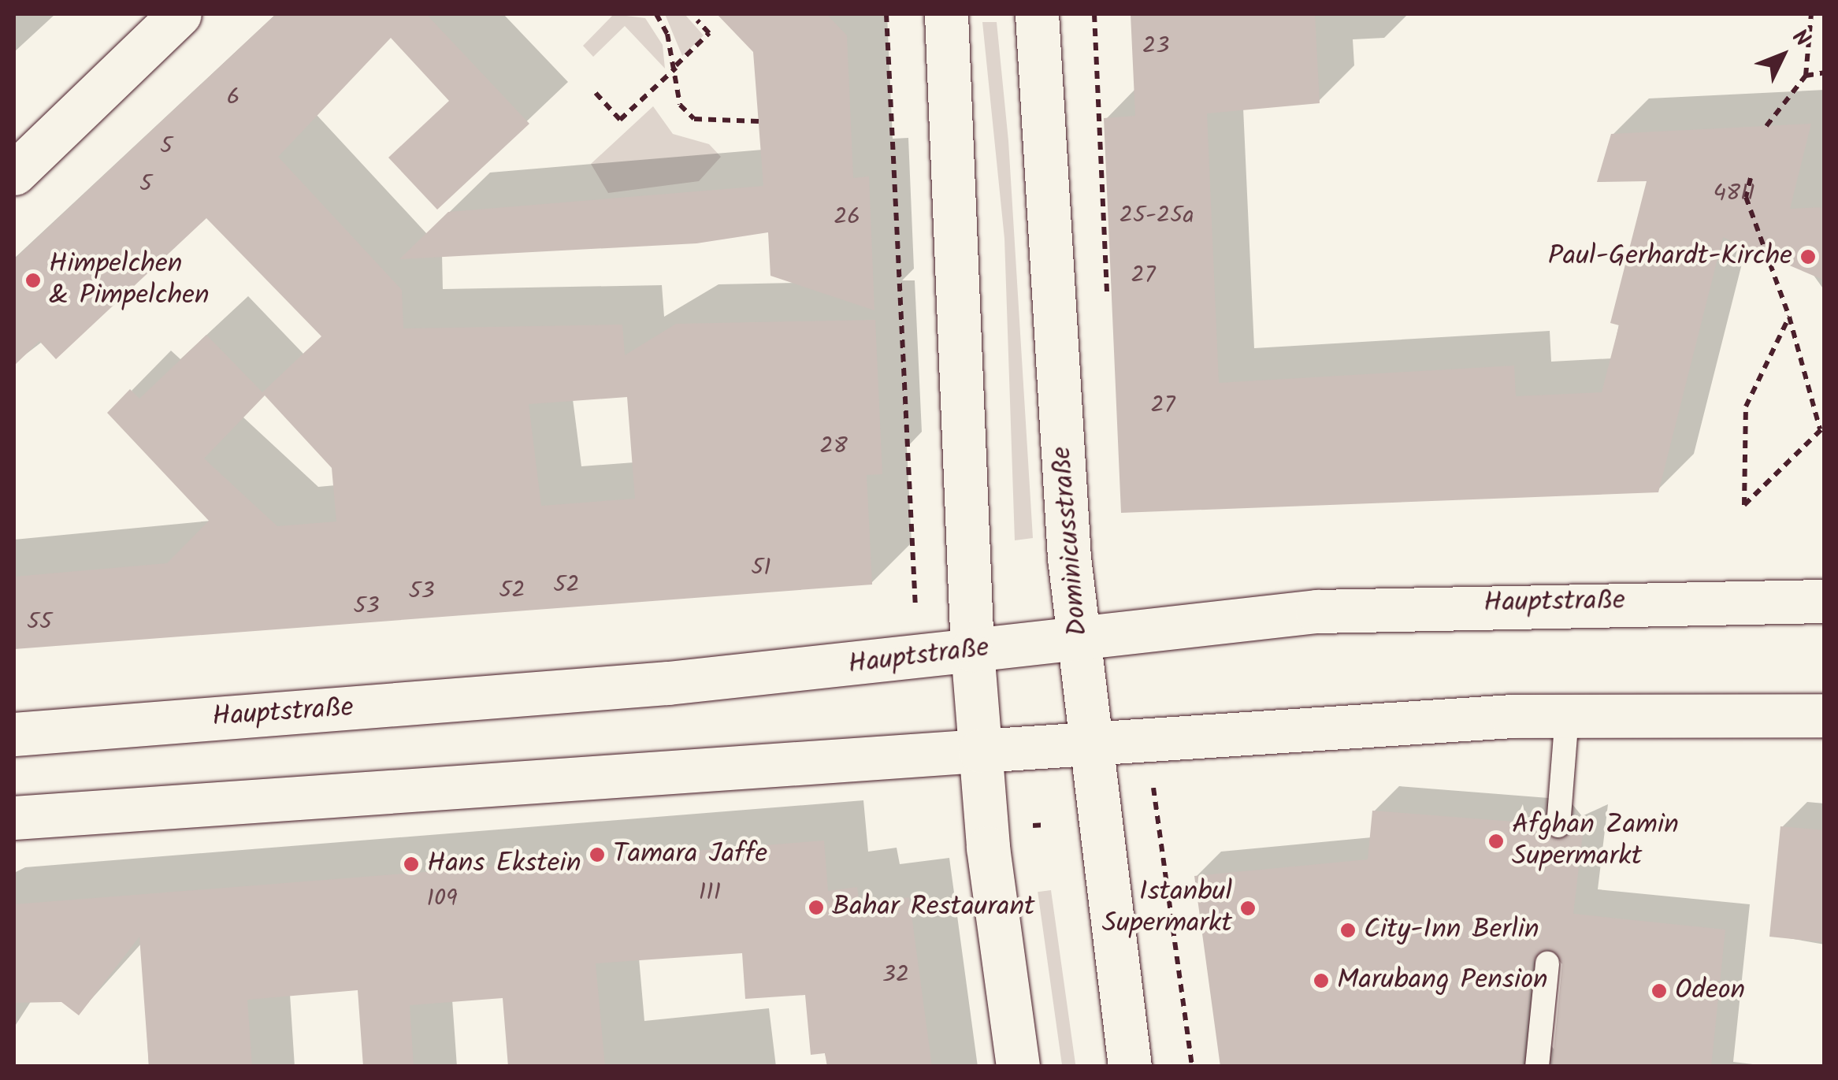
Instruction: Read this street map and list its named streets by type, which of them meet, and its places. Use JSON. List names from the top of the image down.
{
  "streets": {
    "main road": ["Dominicusstraße", "Hauptstraße"]
  },
  "crossings": [
    ["Dominicusstraße", "Hauptstraße"]
  ],
  "places": [
    "Paul-Gerhardt-Kirche",
    "Himpelchen & Pimpelchen",
    "Afghan Zamin Supermarkt",
    "Tamara Jaffe",
    "Hans Ekstein",
    "Bahar Restaurant",
    "Istanbul Supermarkt",
    "City-Inn Berlin",
    "Marubang Pension",
    "Odeon"
  ],
  "house_numbers": [
    "23",
    "6",
    "5",
    "5",
    "48II",
    "25-25a",
    "26",
    "27",
    "27",
    "28",
    "51",
    "52",
    "52",
    "53",
    "53",
    "55",
    "111",
    "109",
    "32"
  ],
  "north": "top right"
}
